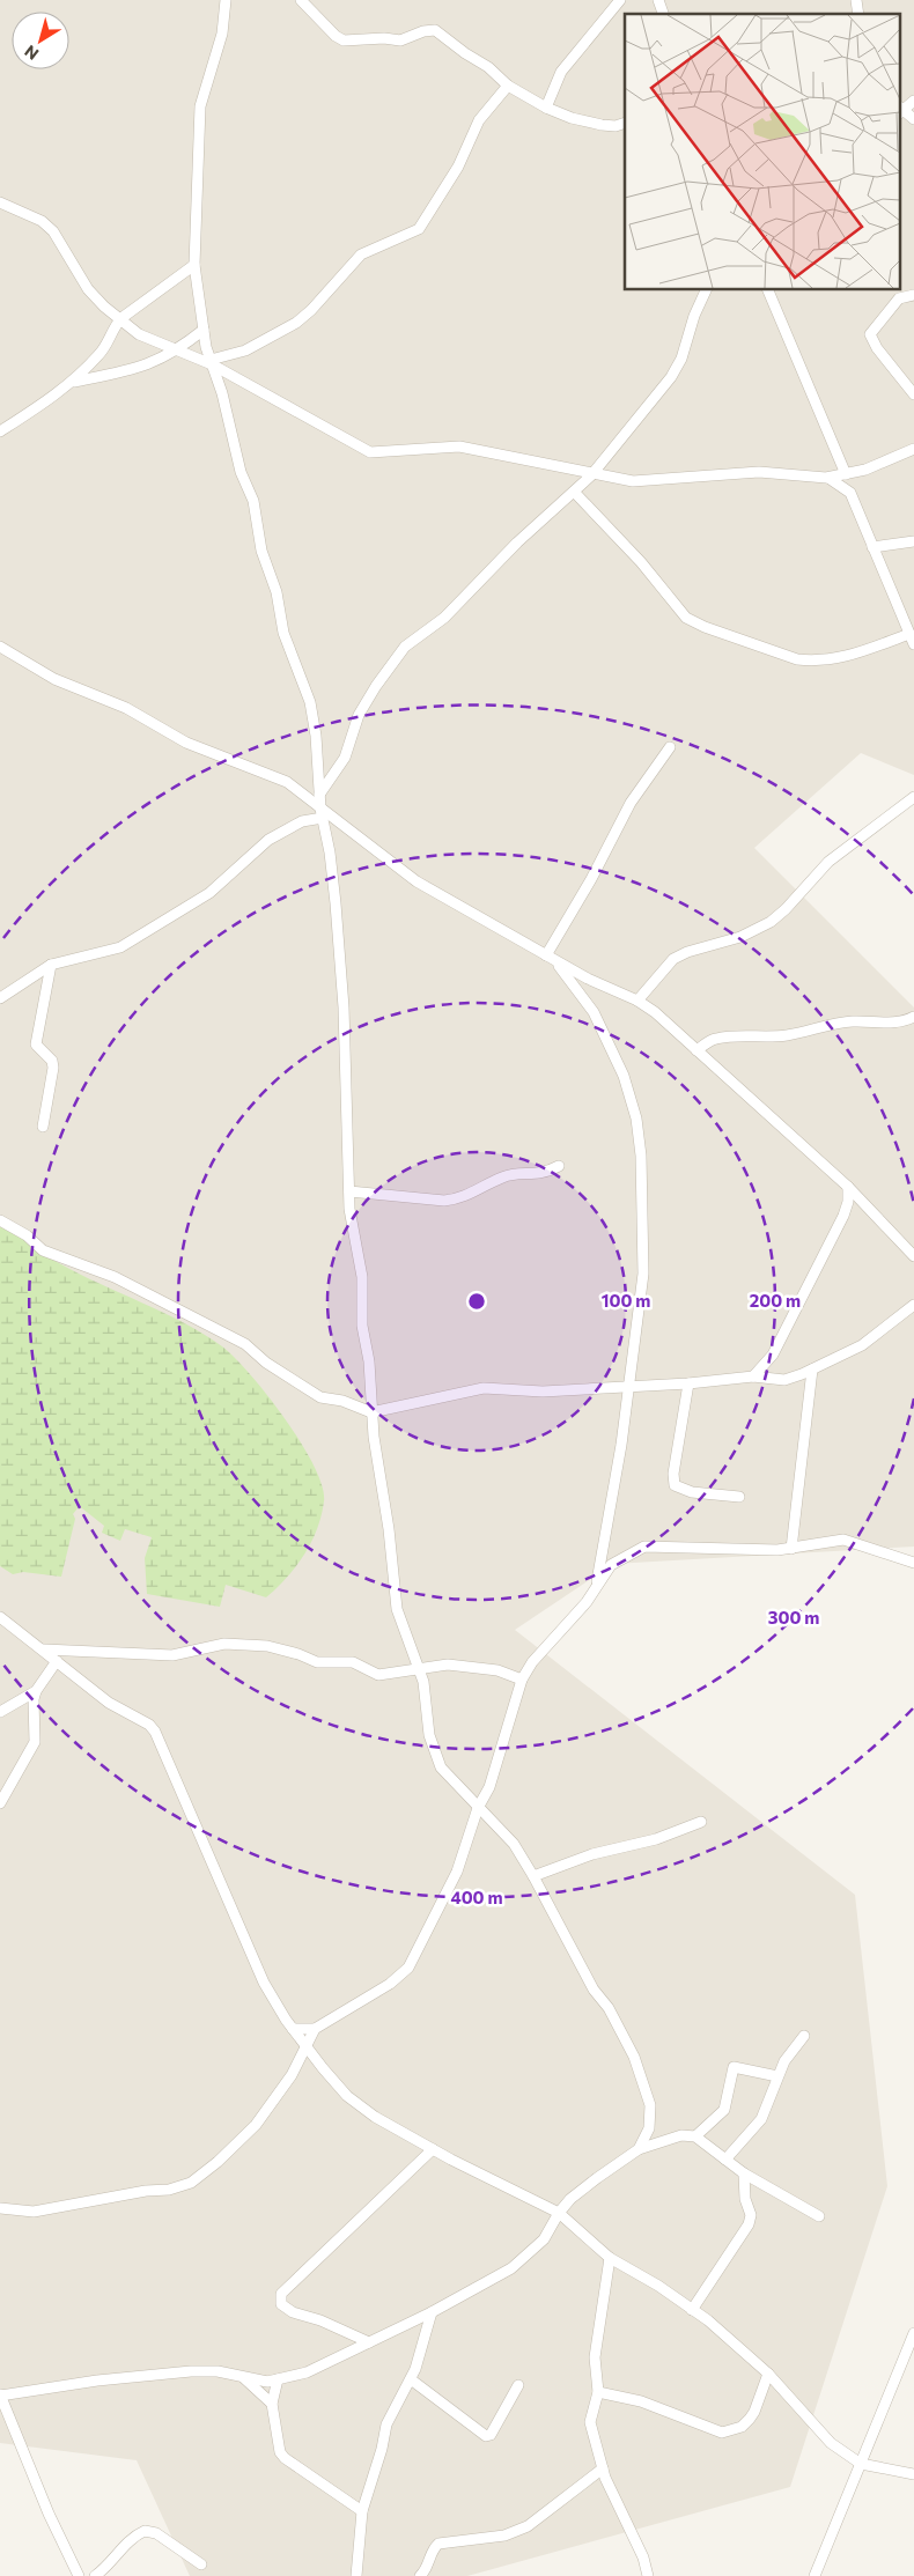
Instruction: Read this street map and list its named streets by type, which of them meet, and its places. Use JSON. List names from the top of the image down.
{
  "north": "bottom left",
  "rings": [
    "100 m",
    "200 m",
    "300 m",
    "400 m"
  ]
}
